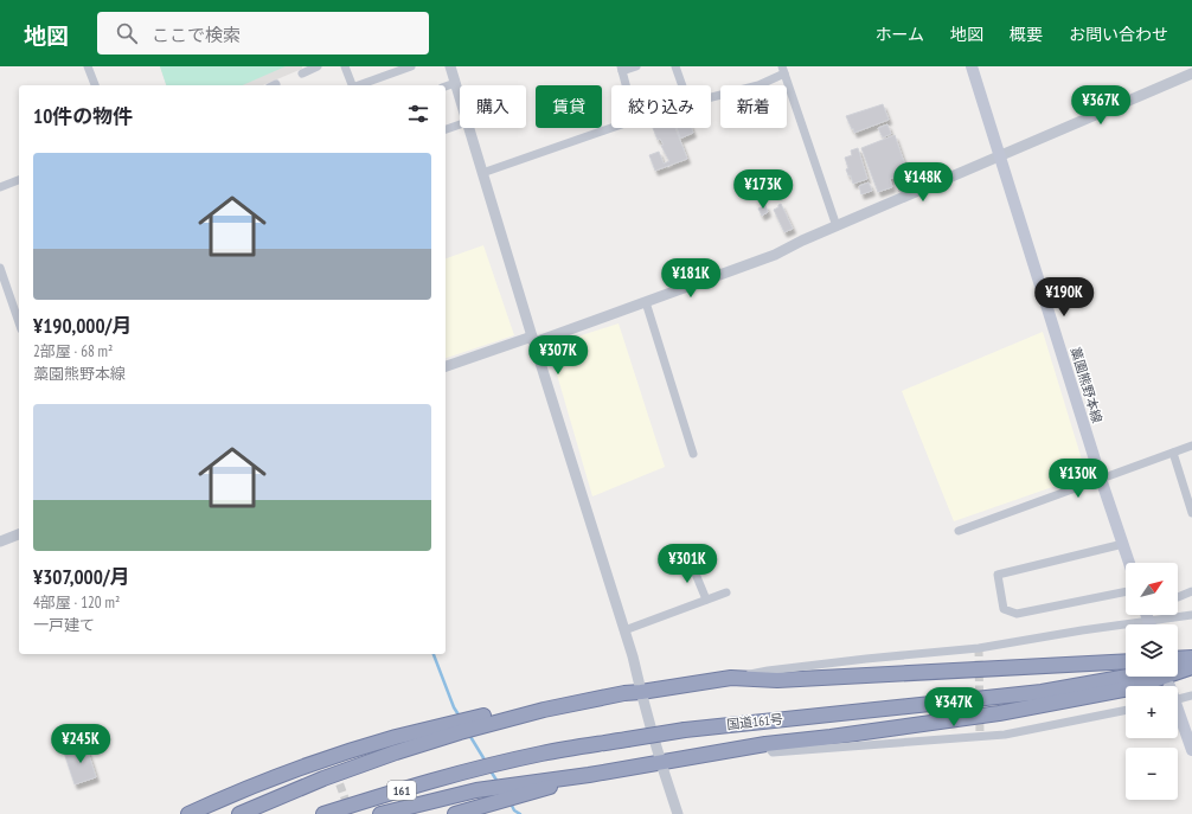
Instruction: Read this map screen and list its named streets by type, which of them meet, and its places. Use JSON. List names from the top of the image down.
{
  "streets": {
    "highway": ["国道161号", "161"],
    "main road": ["藁園熊野本線"]
  },
  "north": "top right",
  "page": {
    "header": "地図",
    "search": "ここで検索",
    "nav": [
      "ホーム",
      "地図",
      "概要",
      "お問い合わせ"
    ],
    "price": [
      "¥367K",
      "¥148K",
      "¥173K",
      "¥181K",
      "¥190K",
      "¥307K",
      "¥130K",
      "¥301K",
      "¥347K",
      "¥245K"
    ],
    "chip": [
      "購入",
      "賃貸",
      "絞り込み",
      "新着"
    ],
    "heading": "10件の物件",
    "list": [
      {
        "name": "¥190,000/月",
        "note": "2部屋 · 68 m² · 藁園熊野本線"
      },
      {
        "name": "¥307,000/月",
        "note": "4部屋 · 120 m² · 一戸建て"
      }
    ],
    "map_buttons": ["+", "−"]
  }
}
